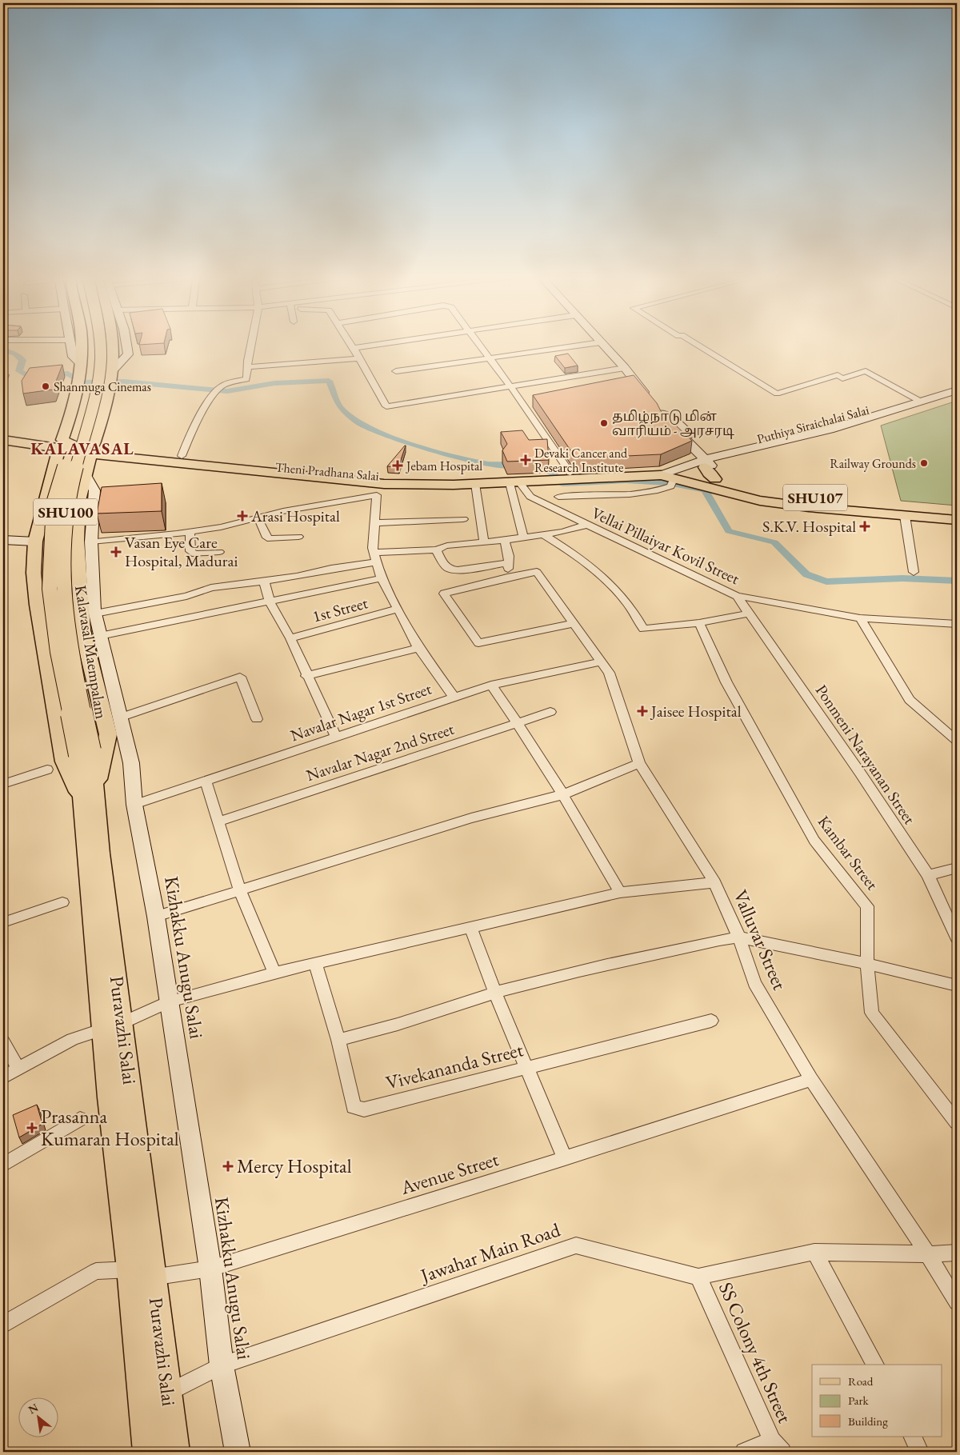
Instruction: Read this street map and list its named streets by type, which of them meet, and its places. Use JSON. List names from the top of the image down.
{
  "streets": {
    "main road": [
      "Theni Pradhana Salai",
      "SHU107",
      "SHU100",
      "Kalavasal Maempalam",
      "Puravazhi Salai"
    ],
    "street": [
      "Puthiya Siraichalai Salai",
      "Vellai Pillaiyar Kovil Street",
      "1st Street",
      "Navalar Nagar 1st Street",
      "Navalar Nagar 2nd Street",
      "Ponmeni Narayanan Street",
      "Kambar Street",
      "Valluvar Street",
      "Kizhakku Anugu Salai",
      "Vivekananda Street",
      "Avenue Street",
      "Jawahar Main Road",
      "SS Colony 4th Street"
    ]
  },
  "crossings": [
    ["Puthiya Siraichalai Salai", "Theni Pradhana Salai"],
    ["Puthiya Siraichalai Salai", "SHU107"],
    ["Theni Pradhana Salai", "SHU107"],
    ["Theni Pradhana Salai", "Vellai Pillaiyar Kovil Street"],
    ["Theni Pradhana Salai", "Kizhakku Anugu Salai"],
    ["Vellai Pillaiyar Kovil Street", "Ponmeni Narayanan Street"],
    ["Kalavasal Maempalam", "Puravazhi Salai"],
    ["Navalar Nagar 1st Street", "Valluvar Street"],
    ["Navalar Nagar 1st Street", "Kizhakku Anugu Salai"],
    ["Valluvar Street", "Avenue Street"],
    ["Valluvar Street", "Jawahar Main Road"],
    ["Kizhakku Anugu Salai", "Avenue Street"],
    ["Kizhakku Anugu Salai", "Jawahar Main Road"],
    ["Puravazhi Salai", "Avenue Street"],
    ["Puravazhi Salai", "Jawahar Main Road"],
    ["Jawahar Main Road", "SS Colony 4th Street"]
  ],
  "districts": ["KALAVASAL"],
  "places": {
    "other": ["Shanmuga Cinemas", "தமிழ்நாடு மின் வாரியம் - அரசரடி", "Railway Grounds"],
    "health": [
      "Devaki Cancer and Research Institute",
      "Jebam Hospital",
      "Arasi Hospital",
      "S.K.V. Hospital",
      "Vasan Eye Care Hospital, Madurai",
      "Jaisee Hospital",
      "Prasanna Kumaran Hospital",
      "Mercy Hospital"
    ]
  },
  "legend": ["Road", "Park", "Building"],
  "north": "top left"
}
